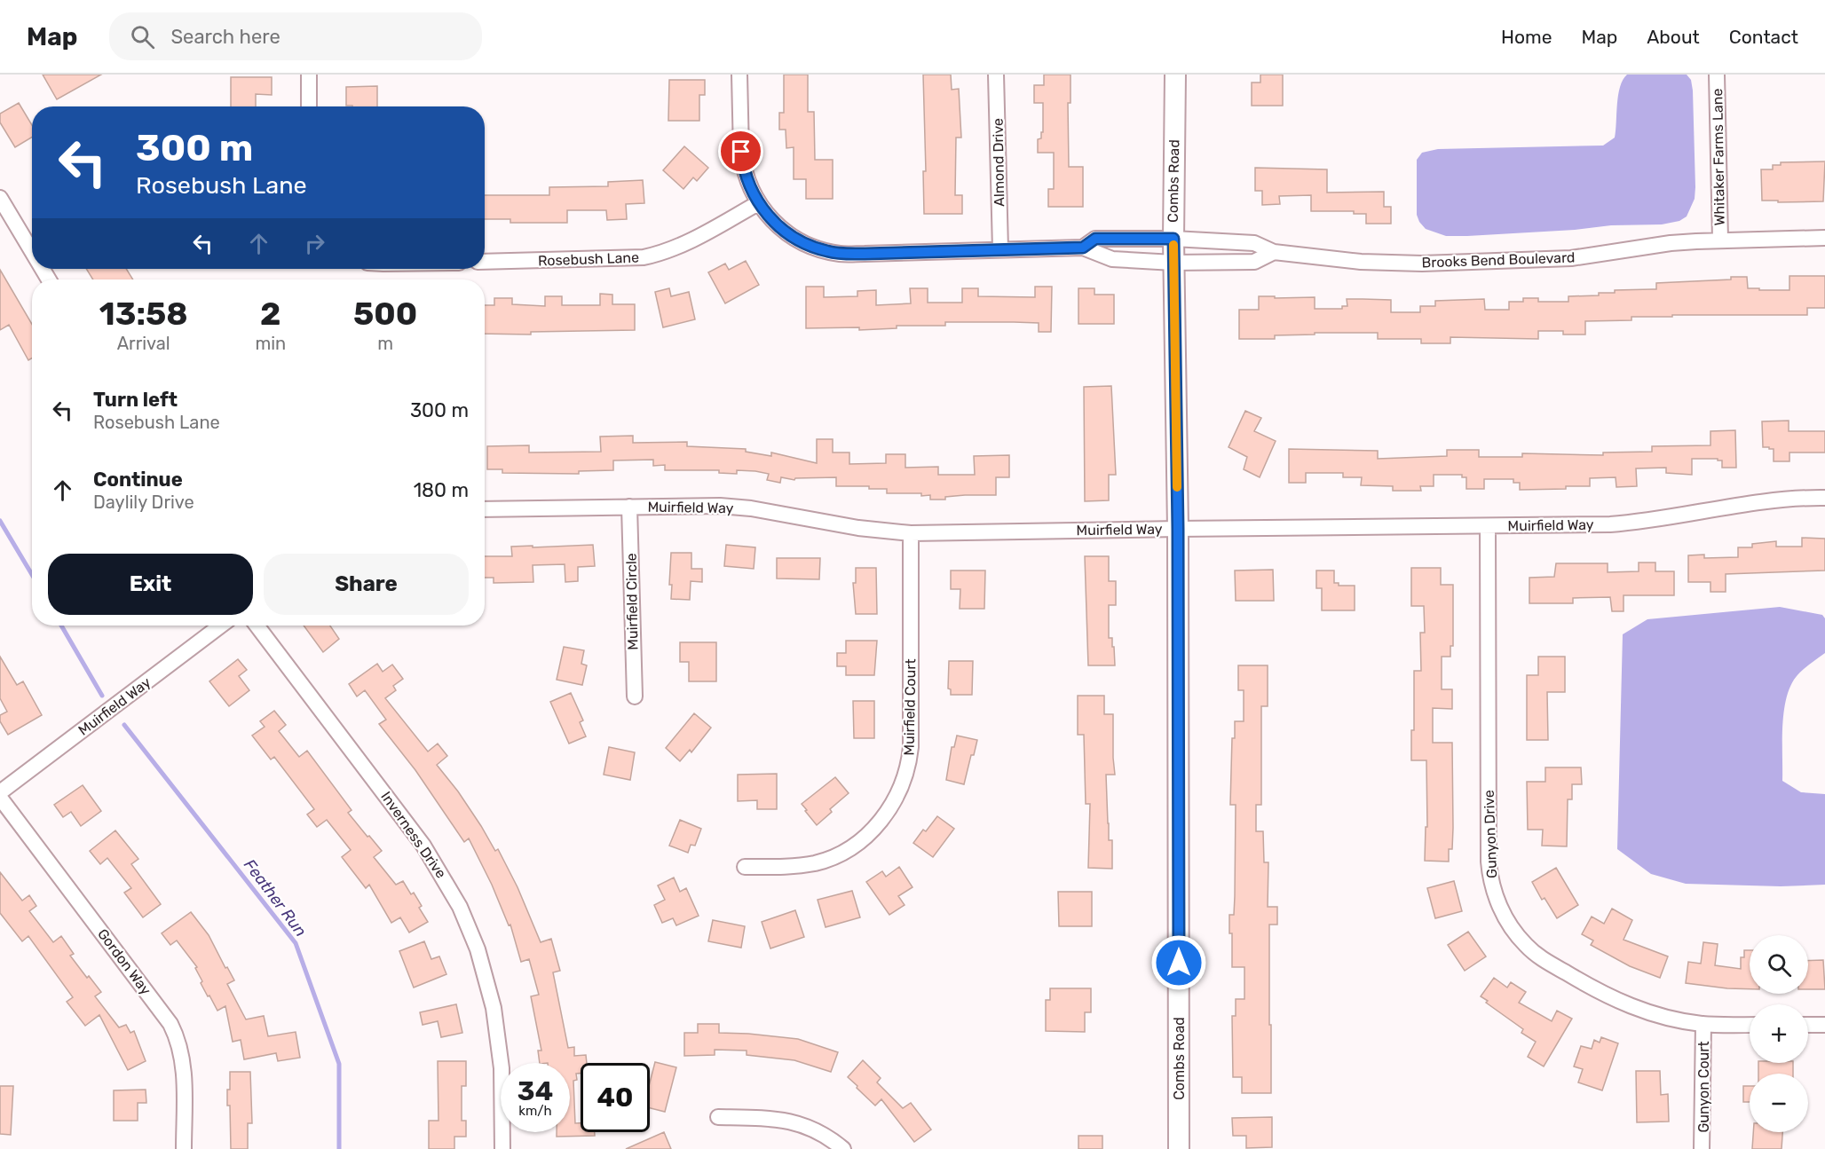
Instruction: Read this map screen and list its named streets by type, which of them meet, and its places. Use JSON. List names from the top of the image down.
{
  "streets": {
    "street": [
      "Whitaker Farms Lane",
      "Almond Drive",
      "Combs Road",
      "Rosebush Lane",
      "Brooks Bend Boulevard",
      "Muirfield Way",
      "Muirfield Circle",
      "Muirfield Court",
      "Gunyon Drive",
      "Inverness Drive",
      "Gordon Way",
      "Gunyon Court"
    ]
  },
  "crossings": [
    ["Whitaker Farms Lane", "Brooks Bend Boulevard"],
    ["Combs Road", "Brooks Bend Boulevard"],
    ["Combs Road", "Muirfield Way"],
    ["Muirfield Way", "Muirfield Circle"],
    ["Muirfield Way", "Muirfield Court"],
    ["Muirfield Way", "Gunyon Drive"],
    ["Gunyon Drive", "Gunyon Court"]
  ],
  "water": ["Feather Run"],
  "page": {
    "header": "Map",
    "search": "Search here",
    "nav": [
      "Home",
      "Map",
      "About",
      "Contact"
    ],
    "turn": ["300 m", "Rosebush Lane"],
    "eta": [
      "13:58",
      "Arrival",
      "2",
      "min",
      "500",
      "m"
    ],
    "list": [
      {
        "name": "Turn left",
        "note": "Rosebush Lane",
        "value": "300 m"
      },
      {
        "name": "Continue",
        "note": "Daylily Drive",
        "value": "180 m"
      }
    ],
    "buttons": ["Exit", "Share"],
    "map_buttons": ["+", "−"],
    "speed": "34 km/h",
    "limit": "40"
  }
}
